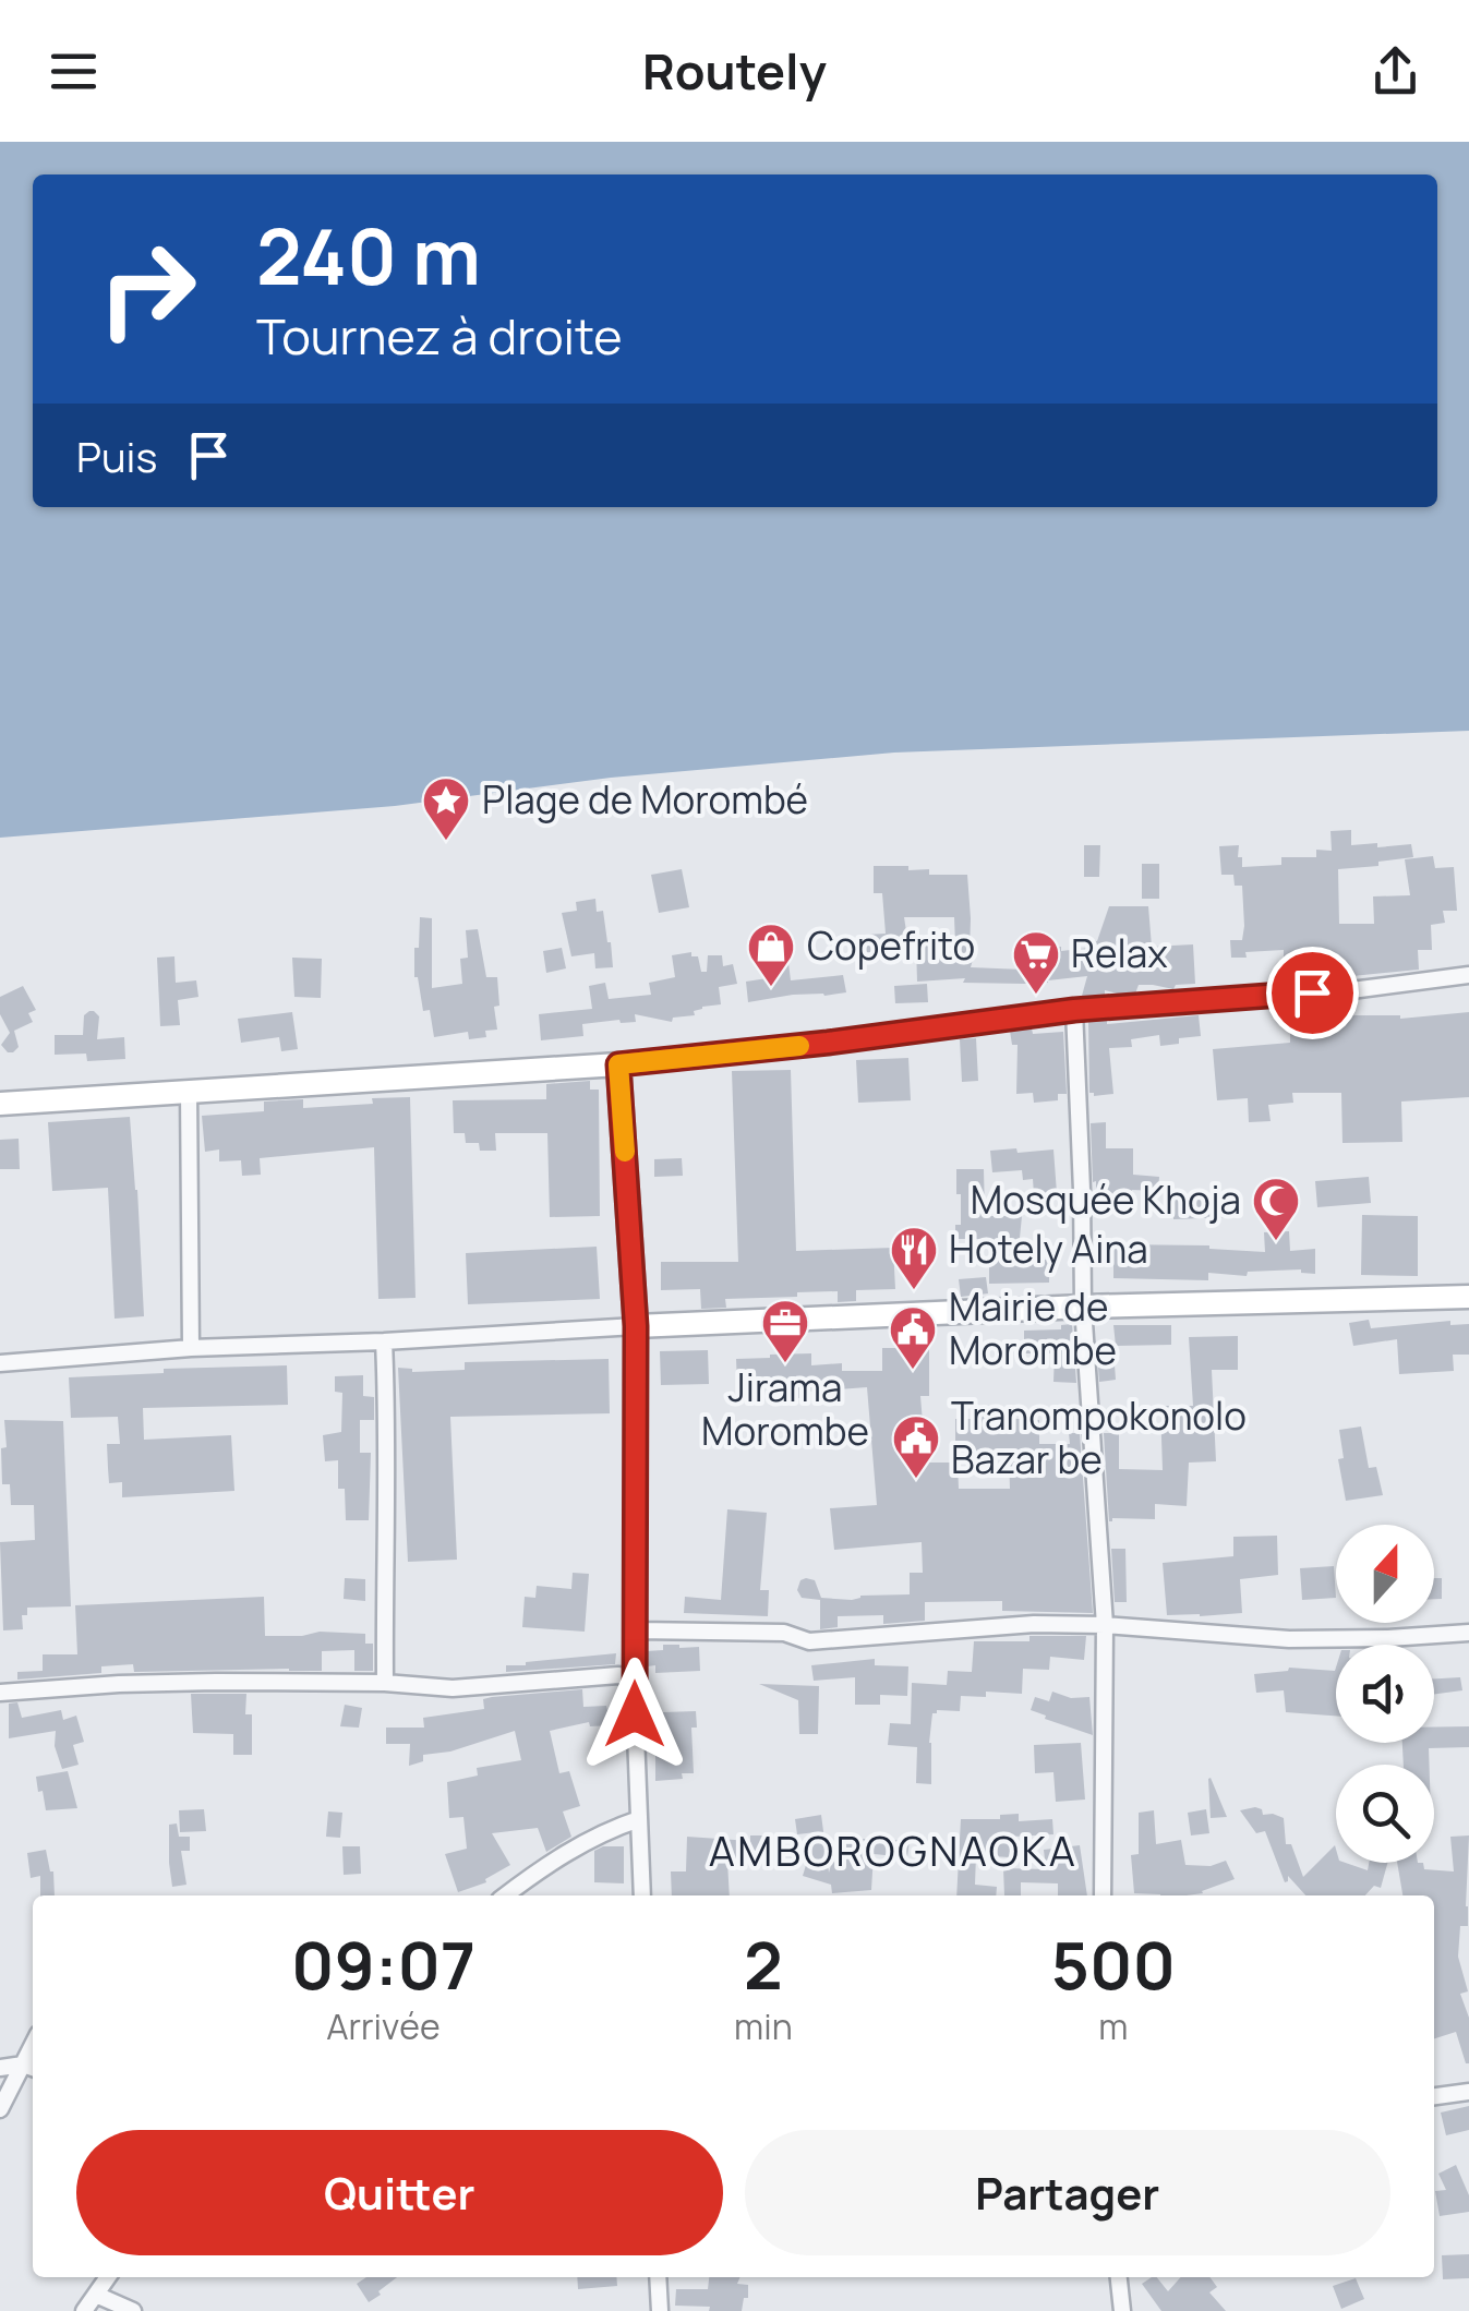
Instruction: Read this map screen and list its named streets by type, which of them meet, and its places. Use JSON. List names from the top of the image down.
{
  "districts": ["AMBOROGNAOKA"],
  "places": {
    "place": ["Plage de Morombé"],
    "shop": ["Copefrito"],
    "supermarket": ["Relax"],
    "mosque": ["Mosquée Khoja"],
    "restaurant": ["Hotely Aina"],
    "office": ["Jirama Morombe"],
    "public building": ["Mairie de Morombe", "Tranompokonolo Bazar be"]
  },
  "north": "top",
  "page": {
    "header": "Routely",
    "turn": ["240 m", "Tournez à droite"],
    "then": "Puis",
    "eta": [
      "09:07",
      "Arrivée",
      "2",
      "min",
      "500",
      "m"
    ],
    "buttons": ["Quitter", "Partager"]
  }
}
